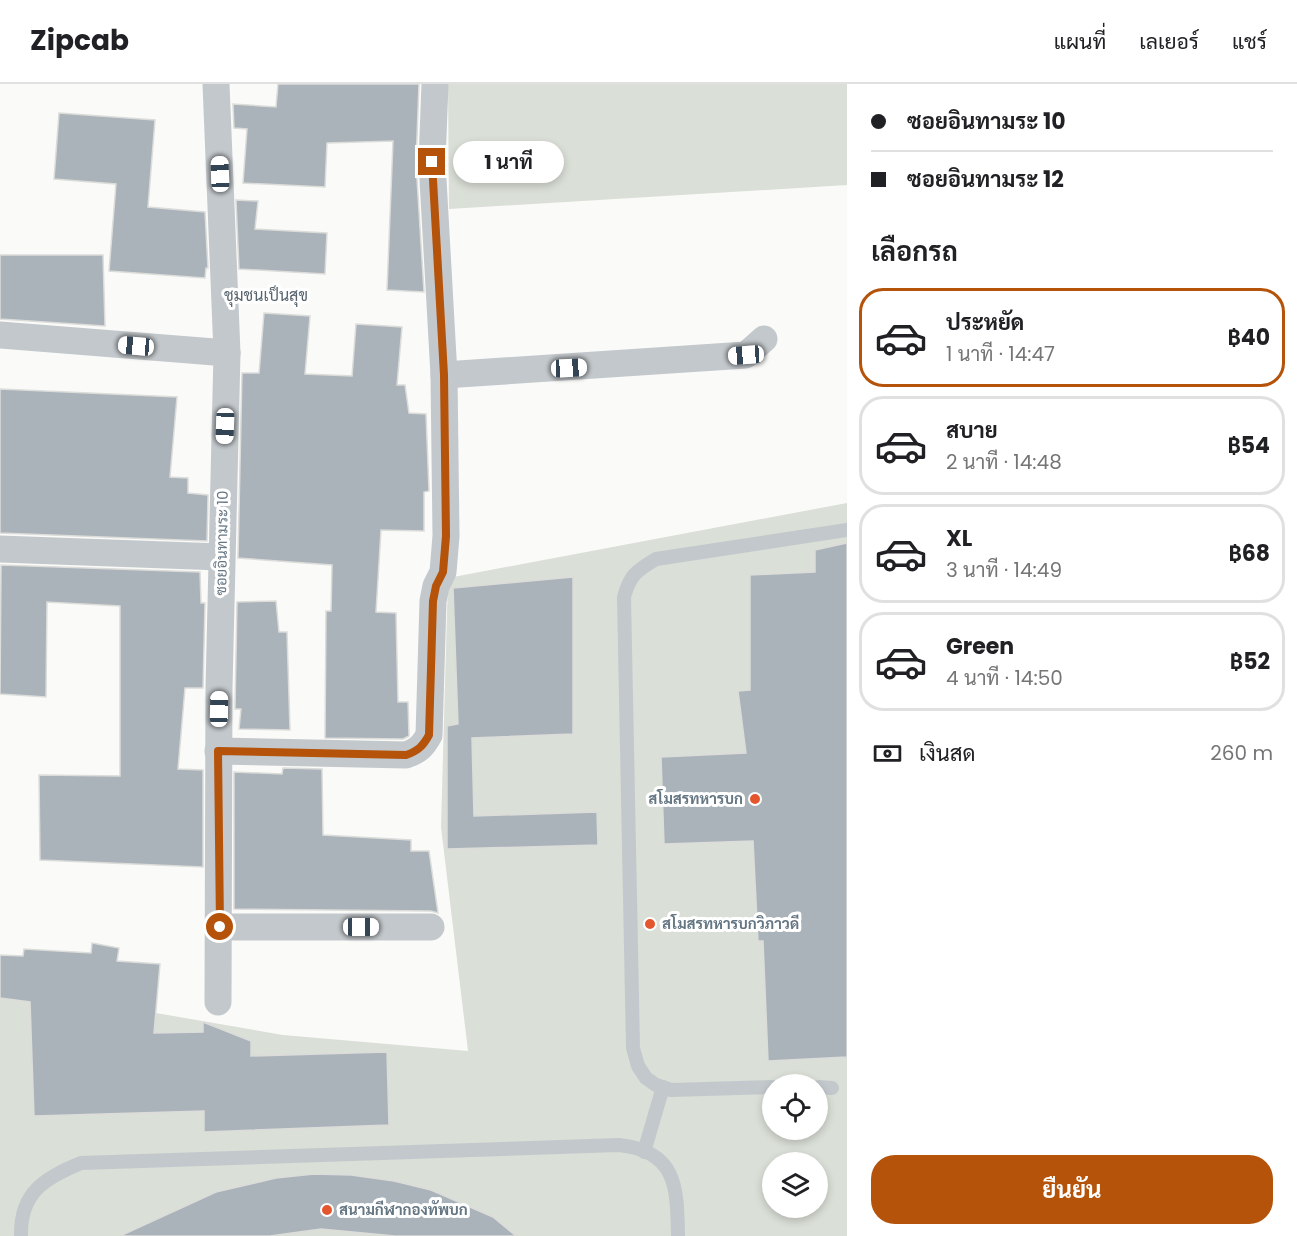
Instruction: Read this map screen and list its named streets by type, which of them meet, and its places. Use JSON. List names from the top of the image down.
{
  "streets": {
    "street": ["ซอยอินทามระ 10"]
  },
  "districts": ["ชุมชนเป็นสุข"],
  "places": ["สโมสรทหารบก", "สโมสรทหารบกวิภาวดี", "สนามกีฬากองทัพบก"],
  "page": {
    "header": "Zipcab",
    "nav": ["แผนที่", "เลเยอร์", "แชร์"],
    "banner": ["ซอยอินทามระ 10", "ซอยอินทามระ 12"],
    "bubble": "1 นาที",
    "heading": "เลือกรถ",
    "list": [
      {
        "name": "ประหยัด",
        "note": "1 นาที · 14:47",
        "value": "฿40"
      },
      {
        "name": "สบาย",
        "note": "2 นาที · 14:48",
        "value": "฿54"
      },
      {
        "name": "XL",
        "note": "3 นาที · 14:49",
        "value": "฿68"
      },
      {
        "name": "Green",
        "note": "4 นาที · 14:50",
        "value": "฿52"
      }
    ],
    "pay": ["เงินสด", "260 m"],
    "buttons": "ยืนยัน"
  }
}
